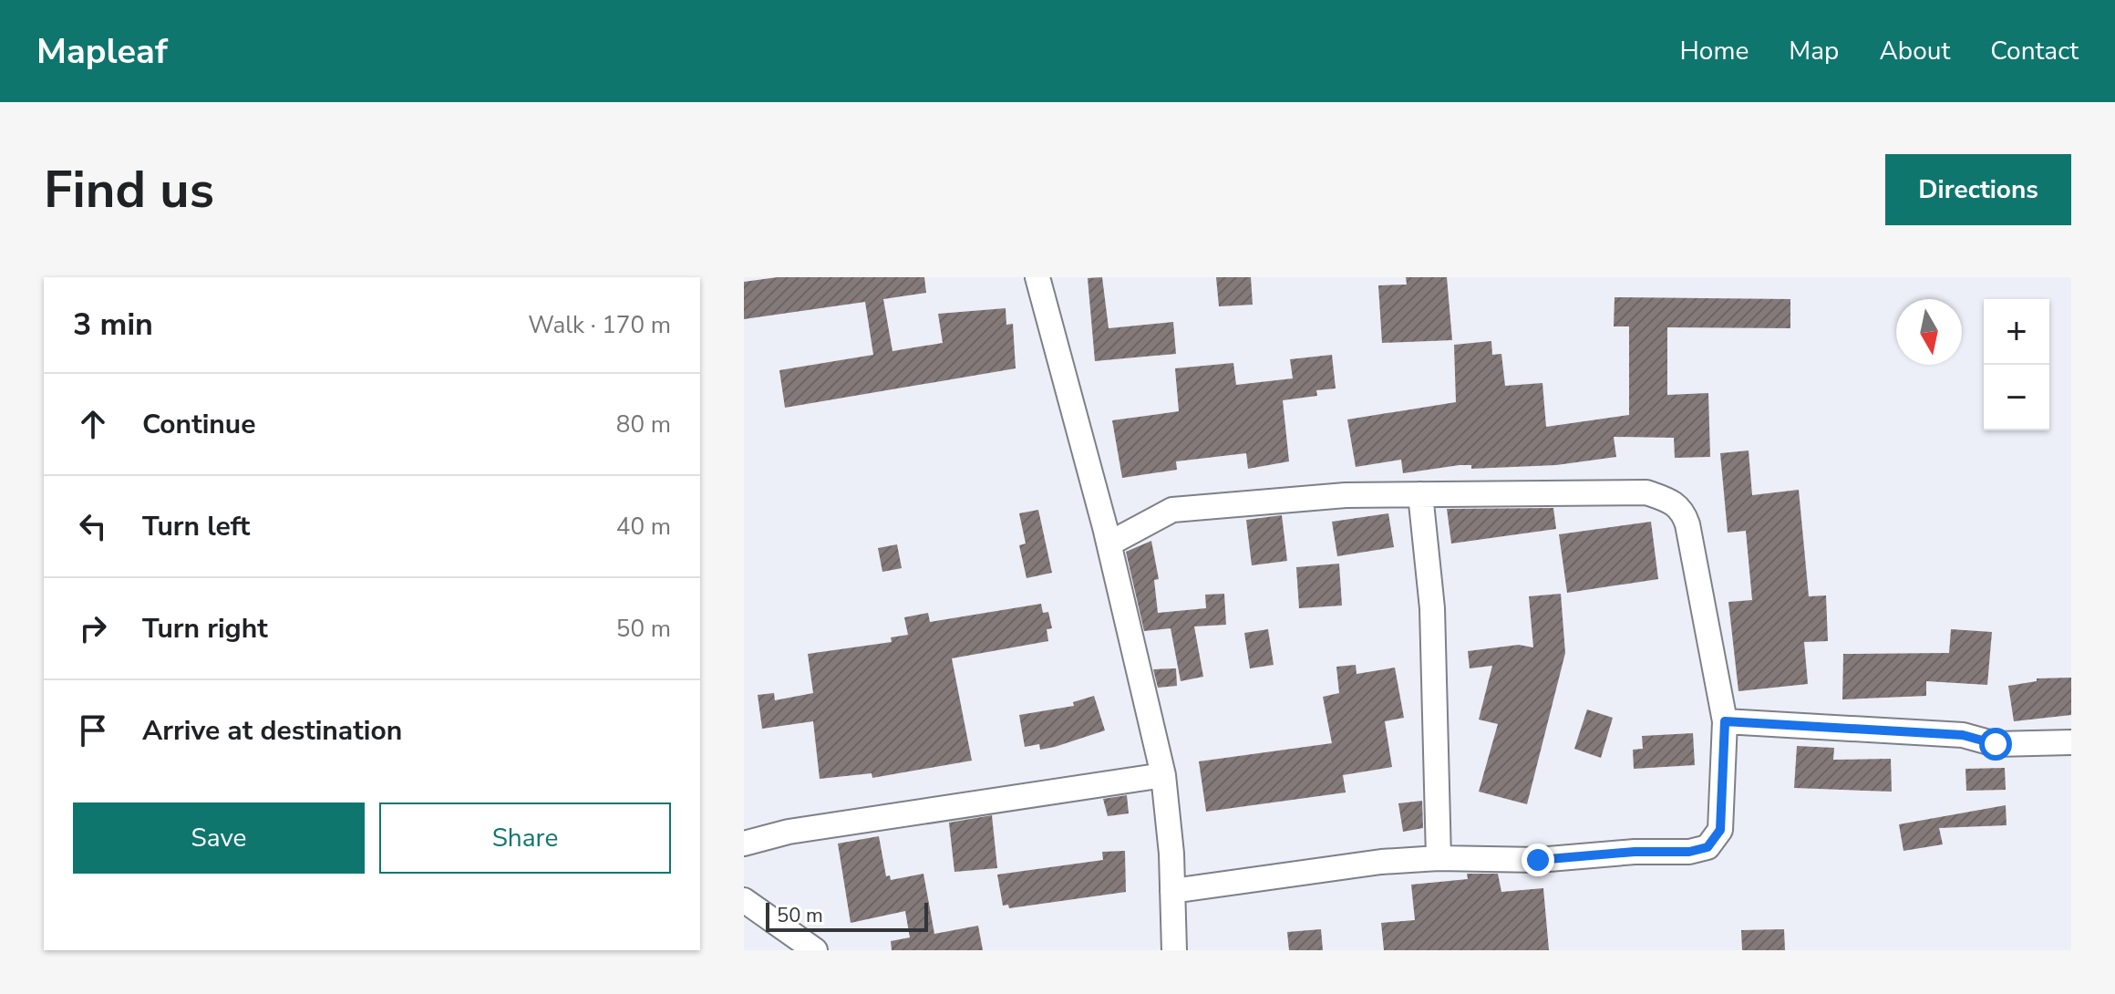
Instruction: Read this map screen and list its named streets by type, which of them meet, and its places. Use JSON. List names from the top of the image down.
{
  "scale_bar": "50 m",
  "north": "bottom",
  "page": {
    "header": "Mapleaf",
    "nav": [
      "Home",
      "Map",
      "About",
      "Contact"
    ],
    "buttons": [
      "Directions",
      ["Save", "Share"]
    ],
    "title": "Find us",
    "heading": ["3 min", "Walk · 170 m"],
    "map_buttons": ["+", "−"],
    "list": [
      ["Continue", "80 m"],
      ["Turn left", "40 m"],
      ["Turn right", "50 m"],
      "Arrive at destination"
    ],
    "scale": "50 m"
  }
}
